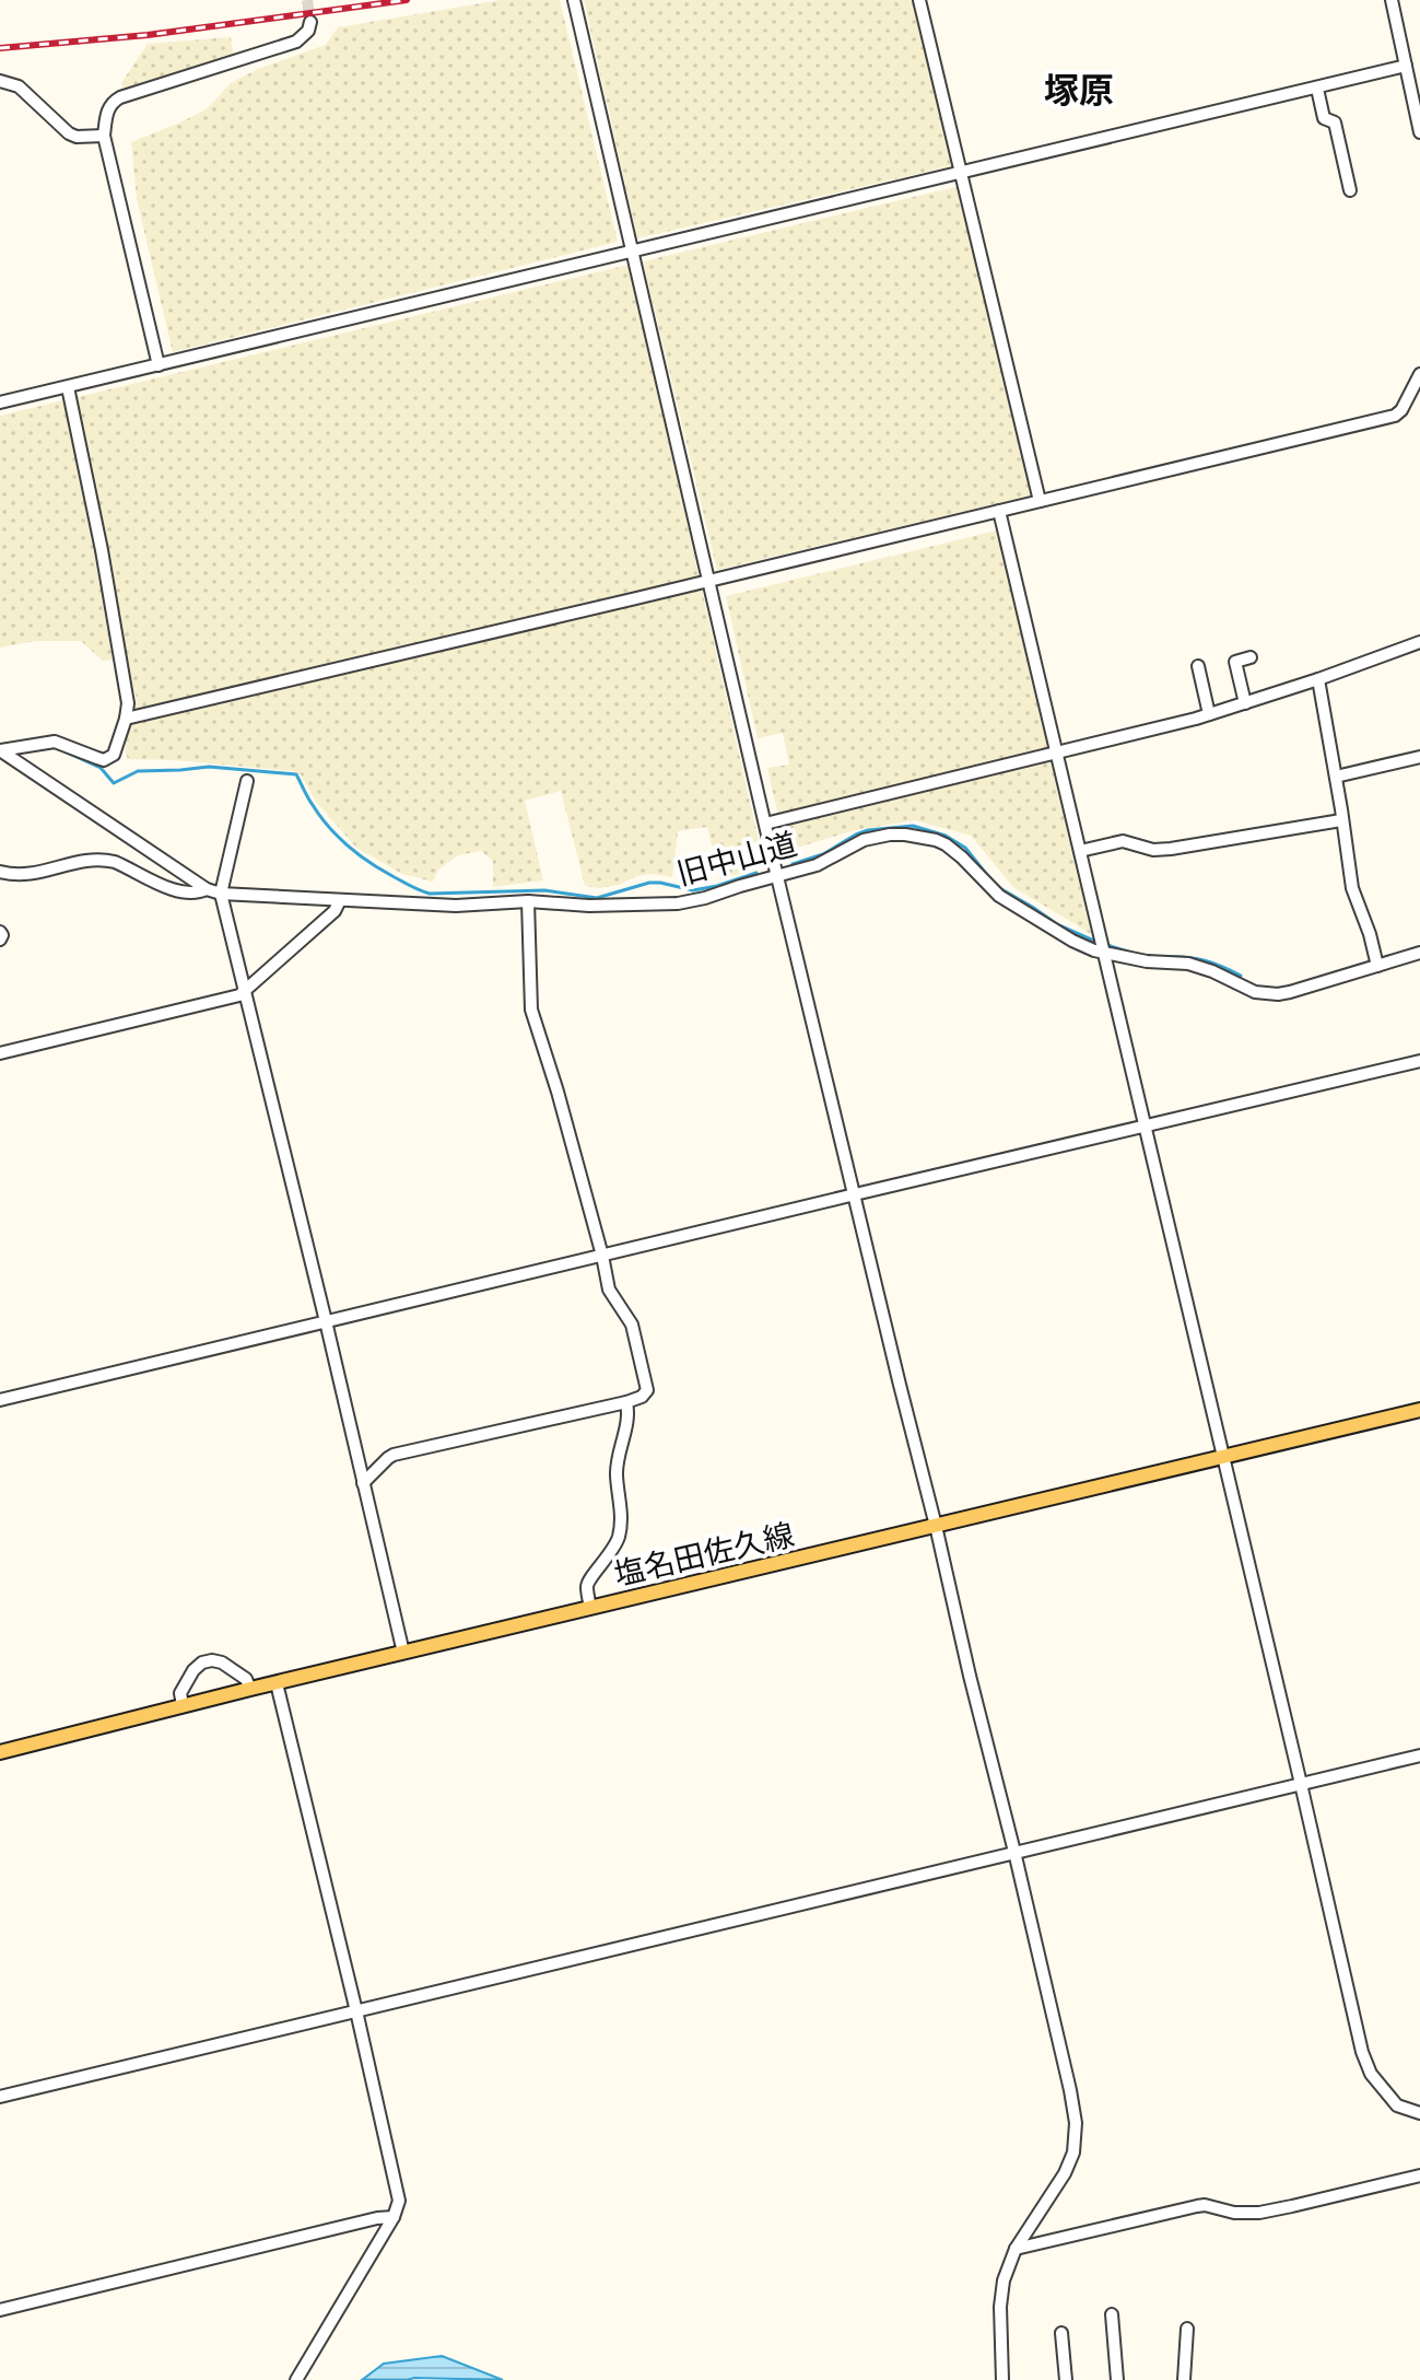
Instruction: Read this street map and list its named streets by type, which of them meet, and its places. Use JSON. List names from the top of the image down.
{
  "streets": {
    "main road": ["塩名田佐久線"],
    "street": ["旧中山道"]
  },
  "districts": ["塚原"]
}
